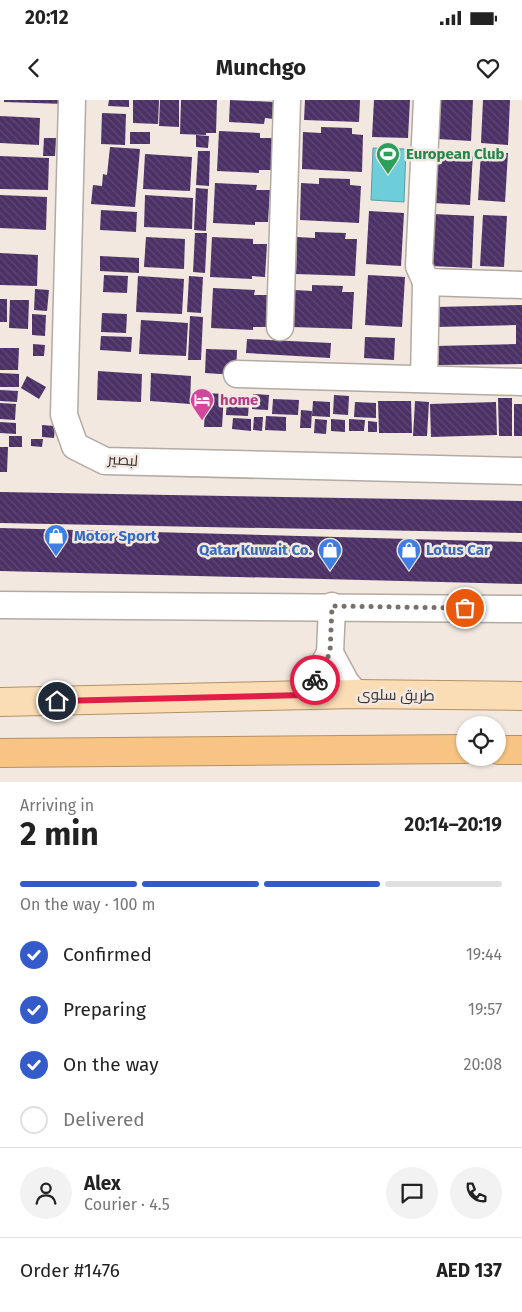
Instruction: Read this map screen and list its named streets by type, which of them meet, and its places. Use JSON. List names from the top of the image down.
{
  "streets": {
    "main road": ["طريق سلوى"],
    "street": ["لبصير"]
  },
  "places": {
    "sports": ["European Club"],
    "hotel": ["home"],
    "shop": ["Motor Sport", "Qatar Kuwait Co.", "Lotus Car"]
  },
  "page": {
    "status": "20:12",
    "header": "Munchgo",
    "heading": ["2 min", "Arriving in", "20:14–20:19"],
    "panel": [
      "Alex",
      "Courier · 4.5",
      "Order #1476",
      "AED 137"
    ],
    "bar": "On the way · 100 m",
    "list": [
      ["Confirmed", "19:44"],
      ["Preparing", "19:57"],
      ["On the way", "20:08"],
      "Delivered"
    ]
  }
}
